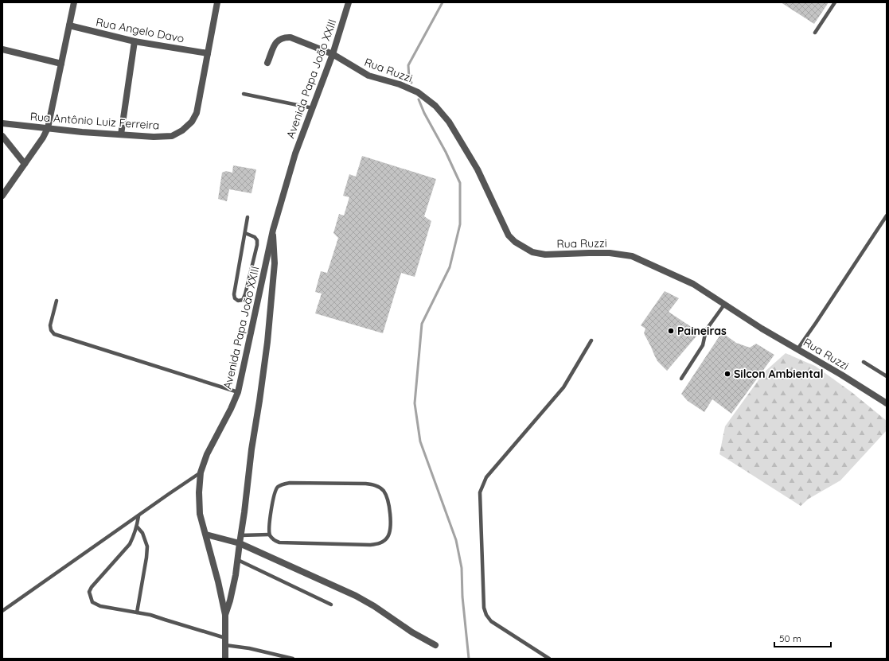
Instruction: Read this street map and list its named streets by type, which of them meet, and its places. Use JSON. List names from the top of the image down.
{
  "streets": {
    "street": [
      "Rua Angelo Davo",
      "Rua Ruzzi",
      "Avenida Papa João XXIII",
      "Rua Antônio Luiz Ferreira"
    ]
  },
  "crossings": [
    ["Rua Angelo Davo", "Rua Antônio Luiz Ferreira"],
    ["Rua Ruzzi", "Avenida Papa João XXIII"]
  ],
  "places": ["Paineiras", "Silcon Ambiental"],
  "scale_bar": "50 m"
}
